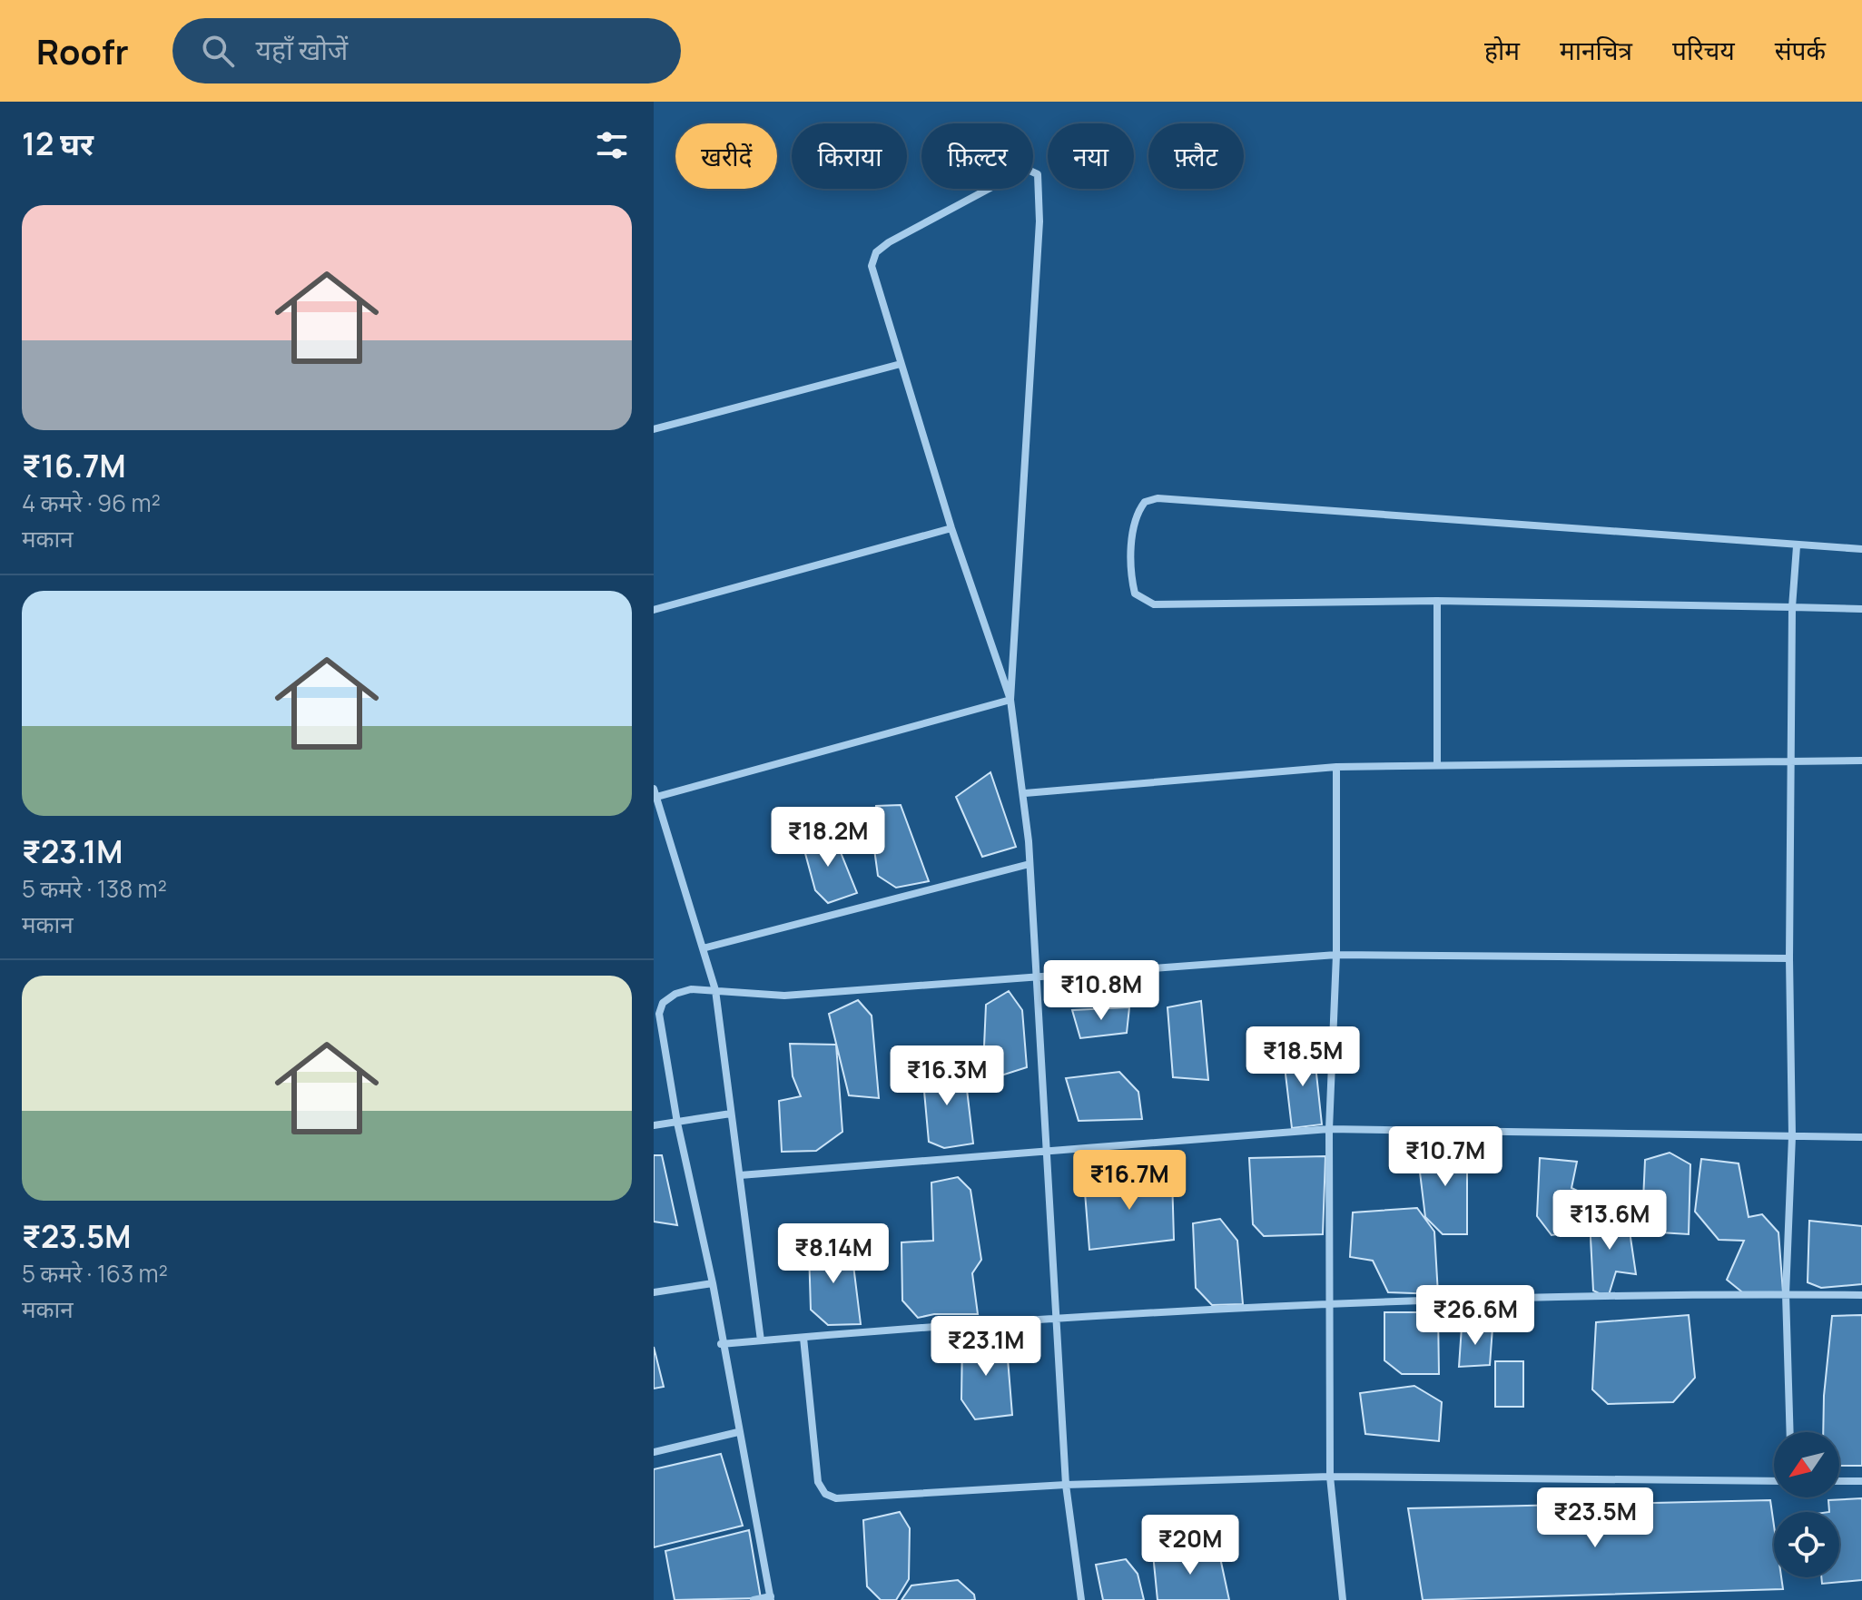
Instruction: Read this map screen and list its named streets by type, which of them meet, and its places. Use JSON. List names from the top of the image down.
{
  "north": "bottom left",
  "page": {
    "header": "Roofr",
    "search": "यहाँ खोजें",
    "nav": [
      "होम",
      "मानचित्र",
      "परिचय",
      "संपर्क"
    ],
    "heading": "12 घर",
    "chip": [
      "खरीदें",
      "किराया",
      "फ़िल्टर",
      "नया",
      "फ़्लैट"
    ],
    "list": [
      {
        "name": "₹16.7M",
        "note": "4 कमरे · 96 m² · मकान"
      },
      {
        "name": "₹23.1M",
        "note": "5 कमरे · 138 m² · मकान"
      },
      {
        "name": "₹23.5M",
        "note": "5 कमरे · 163 m² · मकान"
      }
    ],
    "price": [
      "₹18.2M",
      "₹10.8M",
      "₹18.5M",
      "₹16.3M",
      "₹10.7M",
      "₹16.7M",
      "₹13.6M",
      "₹8.14M",
      "₹26.6M",
      "₹23.1M",
      "₹23.5M",
      "₹20M"
    ]
  }
}
